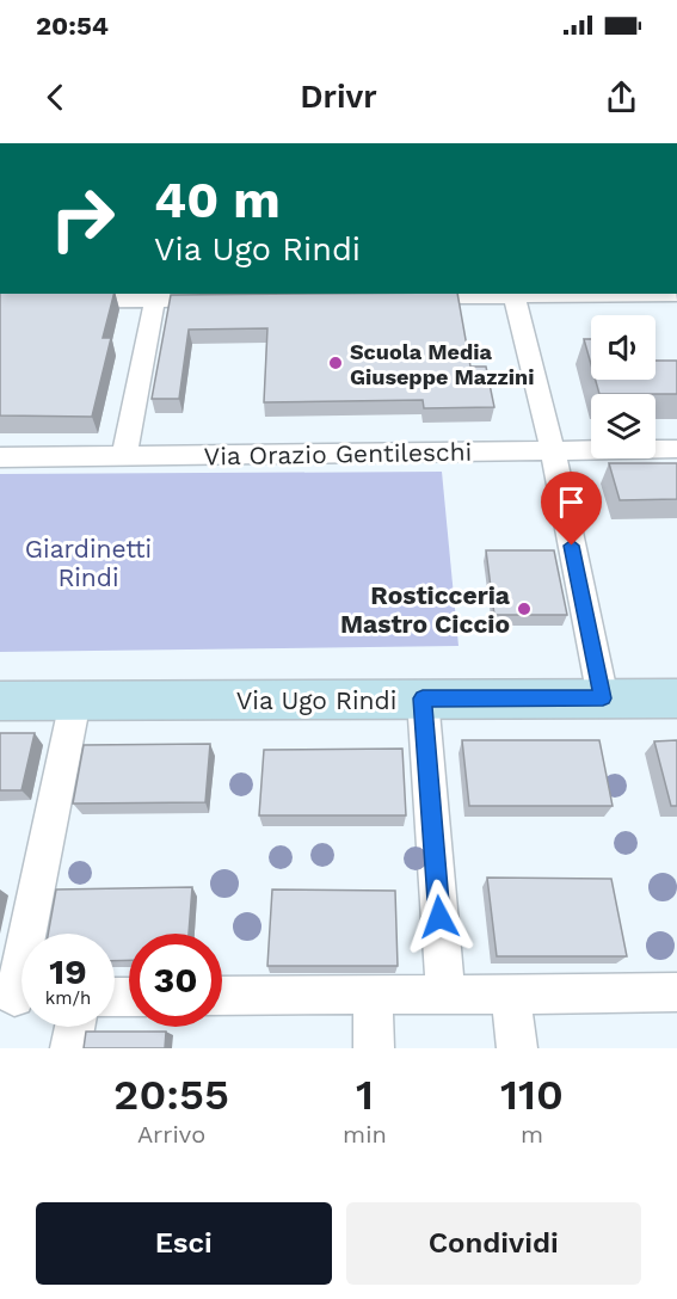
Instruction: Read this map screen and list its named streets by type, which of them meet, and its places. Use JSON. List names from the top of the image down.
{
  "streets": {
    "street": ["Via Orazio Gentileschi", "Via Ugo Rindi"]
  },
  "parks": ["Giardinetti Rindi"],
  "places": ["Scuola Media Giuseppe Mazzini", "Rosticceria Mastro Ciccio"],
  "page": {
    "status": "20:54",
    "header": "Drivr",
    "turn": ["40 m", "Via Ugo Rindi"],
    "speed": "19 km/h",
    "limit": "30",
    "eta": [
      "20:55",
      "Arrivo",
      "1",
      "min",
      "110",
      "m"
    ],
    "buttons": ["Esci", "Condividi"]
  }
}
